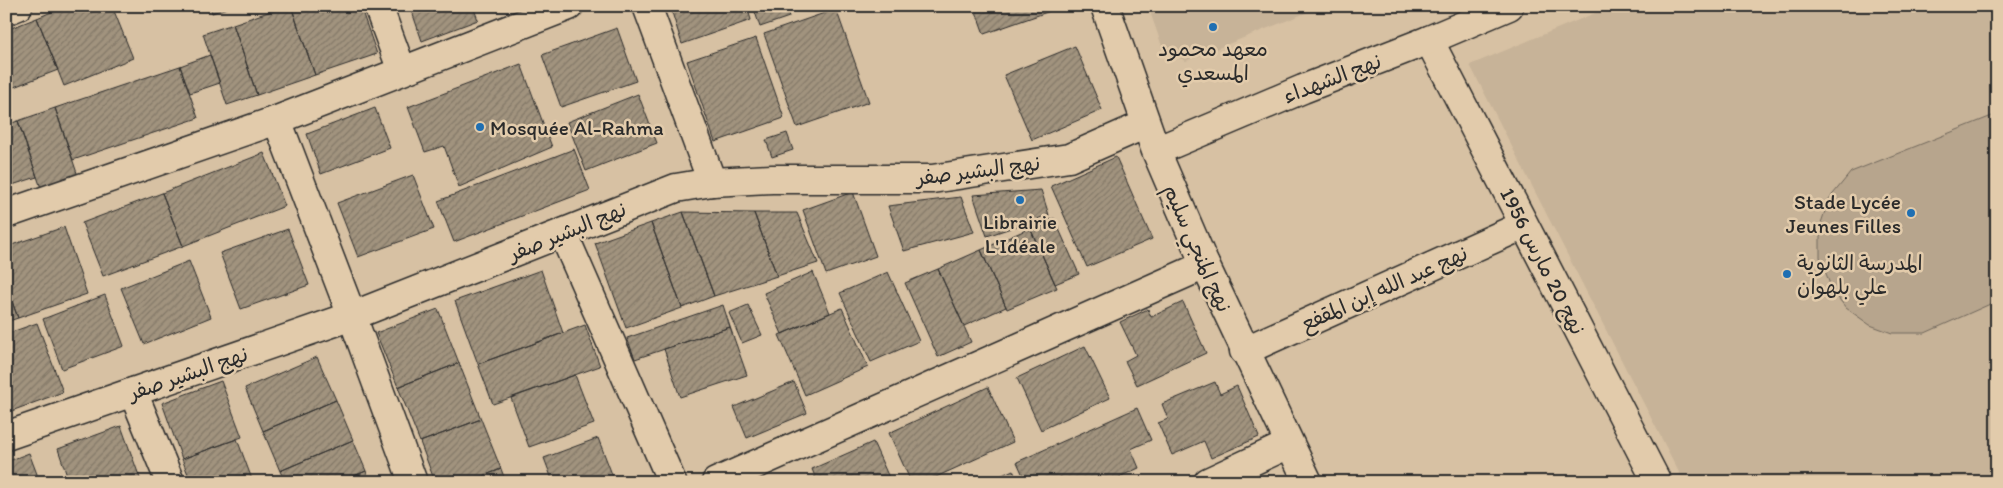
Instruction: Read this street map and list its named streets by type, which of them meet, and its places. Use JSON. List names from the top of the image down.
{
  "streets": {
    "street": [
      "نهج الشهداء",
      "نهج البشير صفر",
      "نهج المنجي سليم",
      "نهج 20 مارس 1956",
      "نهج عبد الله إبن المقفع"
    ]
  },
  "crossings": [
    ["نهج الشهداء", "نهج المنجي سليم"],
    ["نهج الشهداء", "نهج 20 مارس 1956"],
    ["نهج البشير صفر", "نهج المنجي سليم"],
    ["نهج المنجي سليم", "نهج عبد الله إبن المقفع"],
    ["نهج 20 مارس 1956", "نهج عبد الله إبن المقفع"]
  ],
  "places": [
    "معهد محمود المسعدي",
    "Mosquée Al-Rahma",
    "Librairie L'Idéale",
    "Stade Lycée Jeunes Filles",
    "المدرسة الثانوية علي بلهوان"
  ]
}
